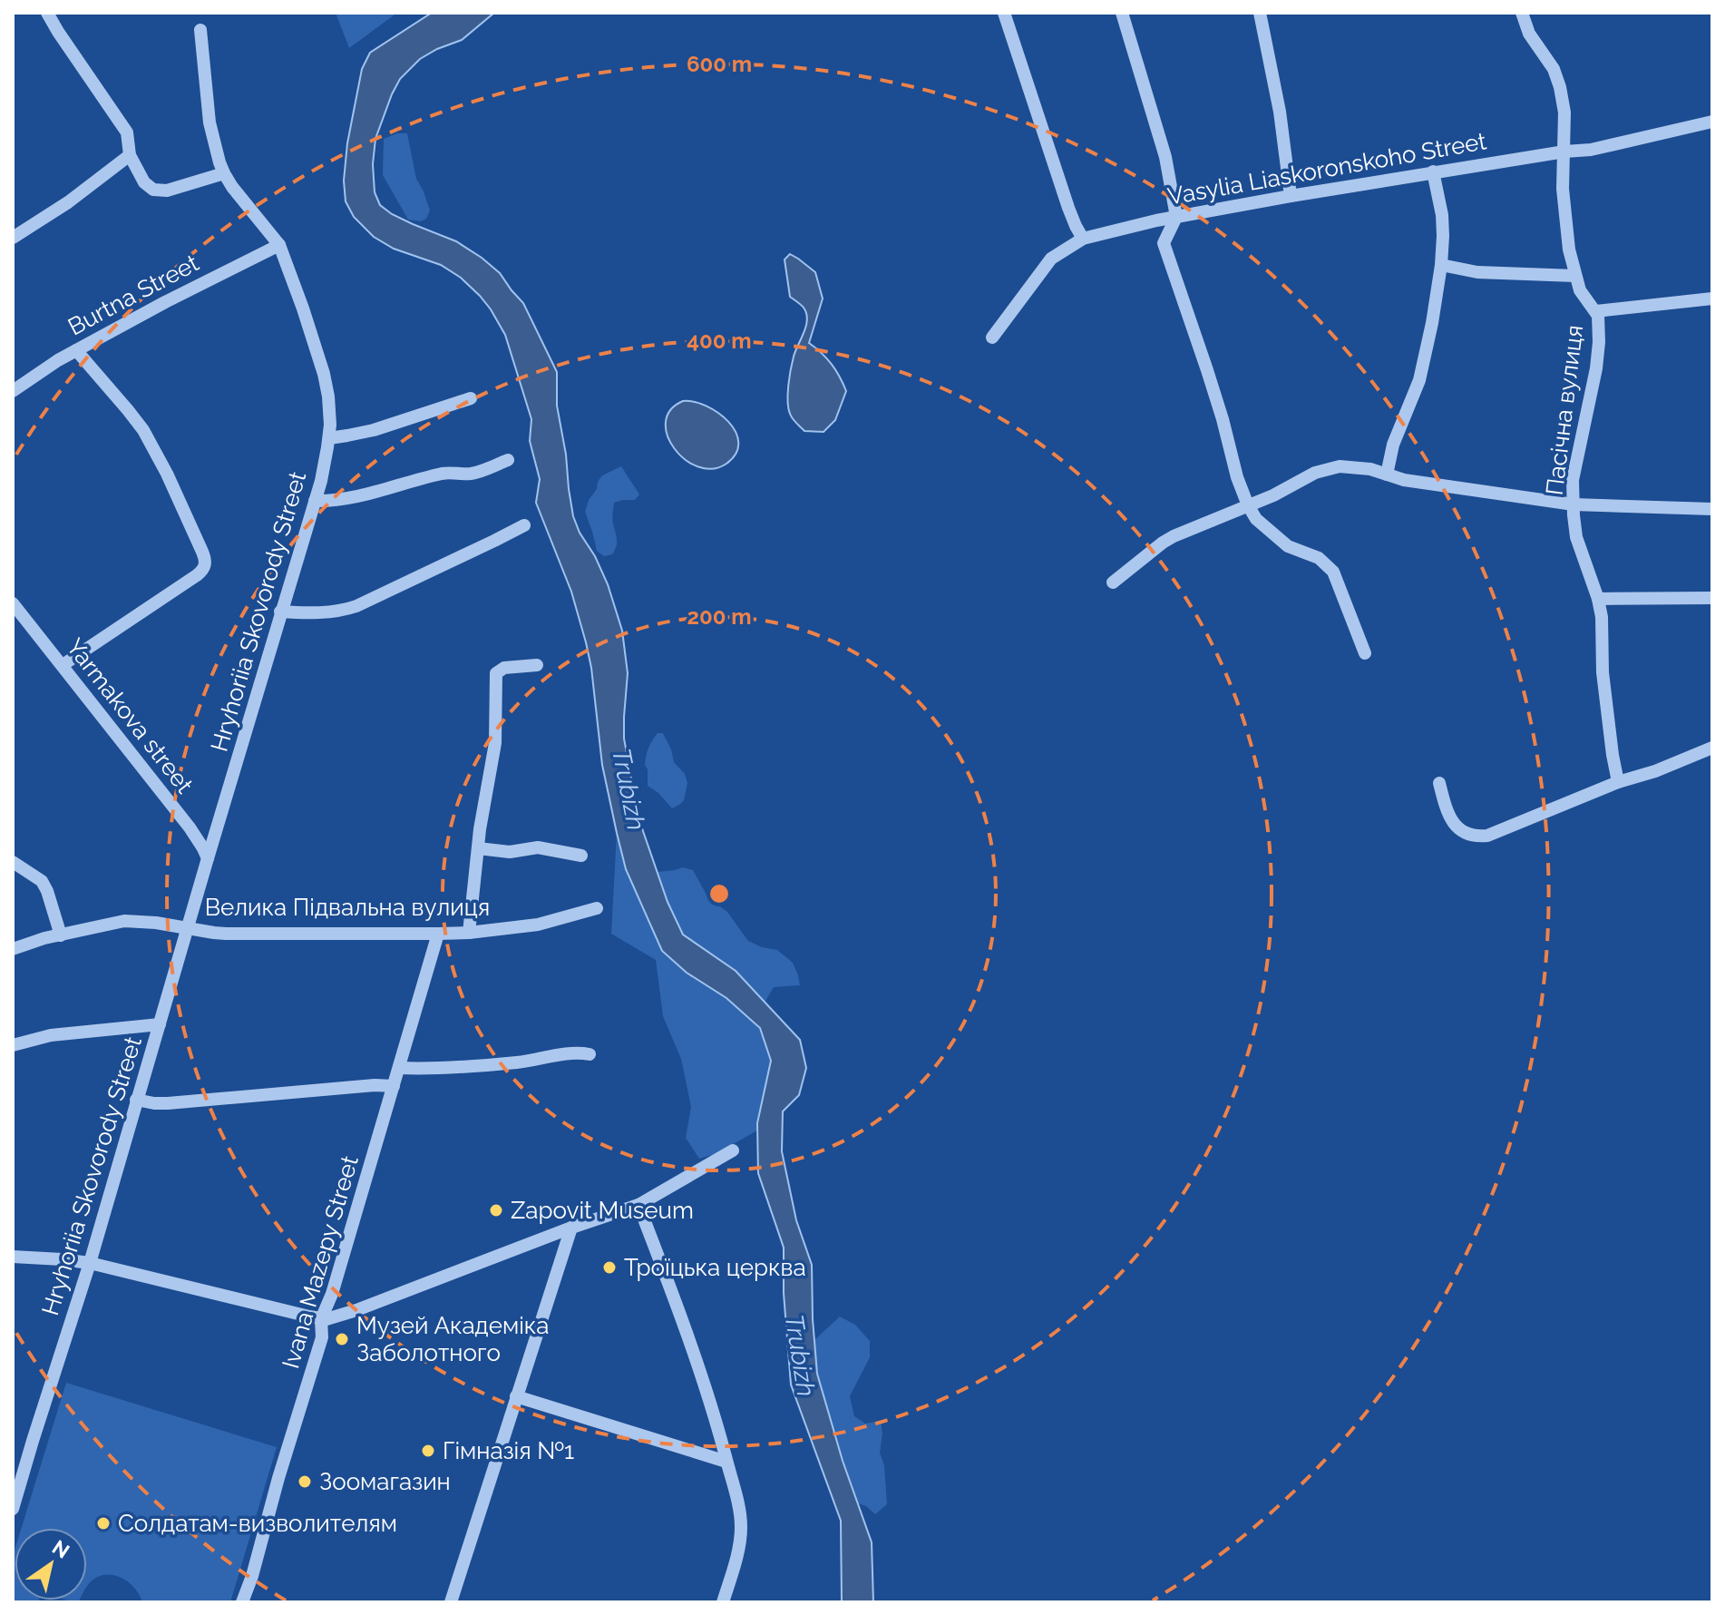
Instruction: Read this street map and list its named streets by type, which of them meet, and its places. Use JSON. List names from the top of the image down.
{
  "streets": {
    "street": [
      "Vasylia Liaskoronskoho Street",
      "Burtna Street",
      "Пасічна вулиця",
      "Hryhoriia Skovorody Street",
      "Yarmakova street",
      "Велика Підвальна вулиця",
      "Ivana Mazepy Street"
    ]
  },
  "crossings": [
    ["Vasylia Liaskoronskoho Street", "Пасічна вулиця"],
    ["Burtna Street", "Hryhoriia Skovorody Street"],
    ["Hryhoriia Skovorody Street", "Yarmakova street"],
    ["Hryhoriia Skovorody Street", "Велика Підвальна вулиця"],
    ["Велика Підвальна вулиця", "Ivana Mazepy Street"]
  ],
  "water": ["Trubizh"],
  "places": [
    "Zapovit Museum",
    "Троїцька церква",
    "Музей Академіка Заболотного",
    "Гімназія №1",
    "Зоомагазин",
    "Солдатам-визволителям"
  ],
  "north": "top right",
  "rings": ["600 m", "400 m", "200 m"]
}
